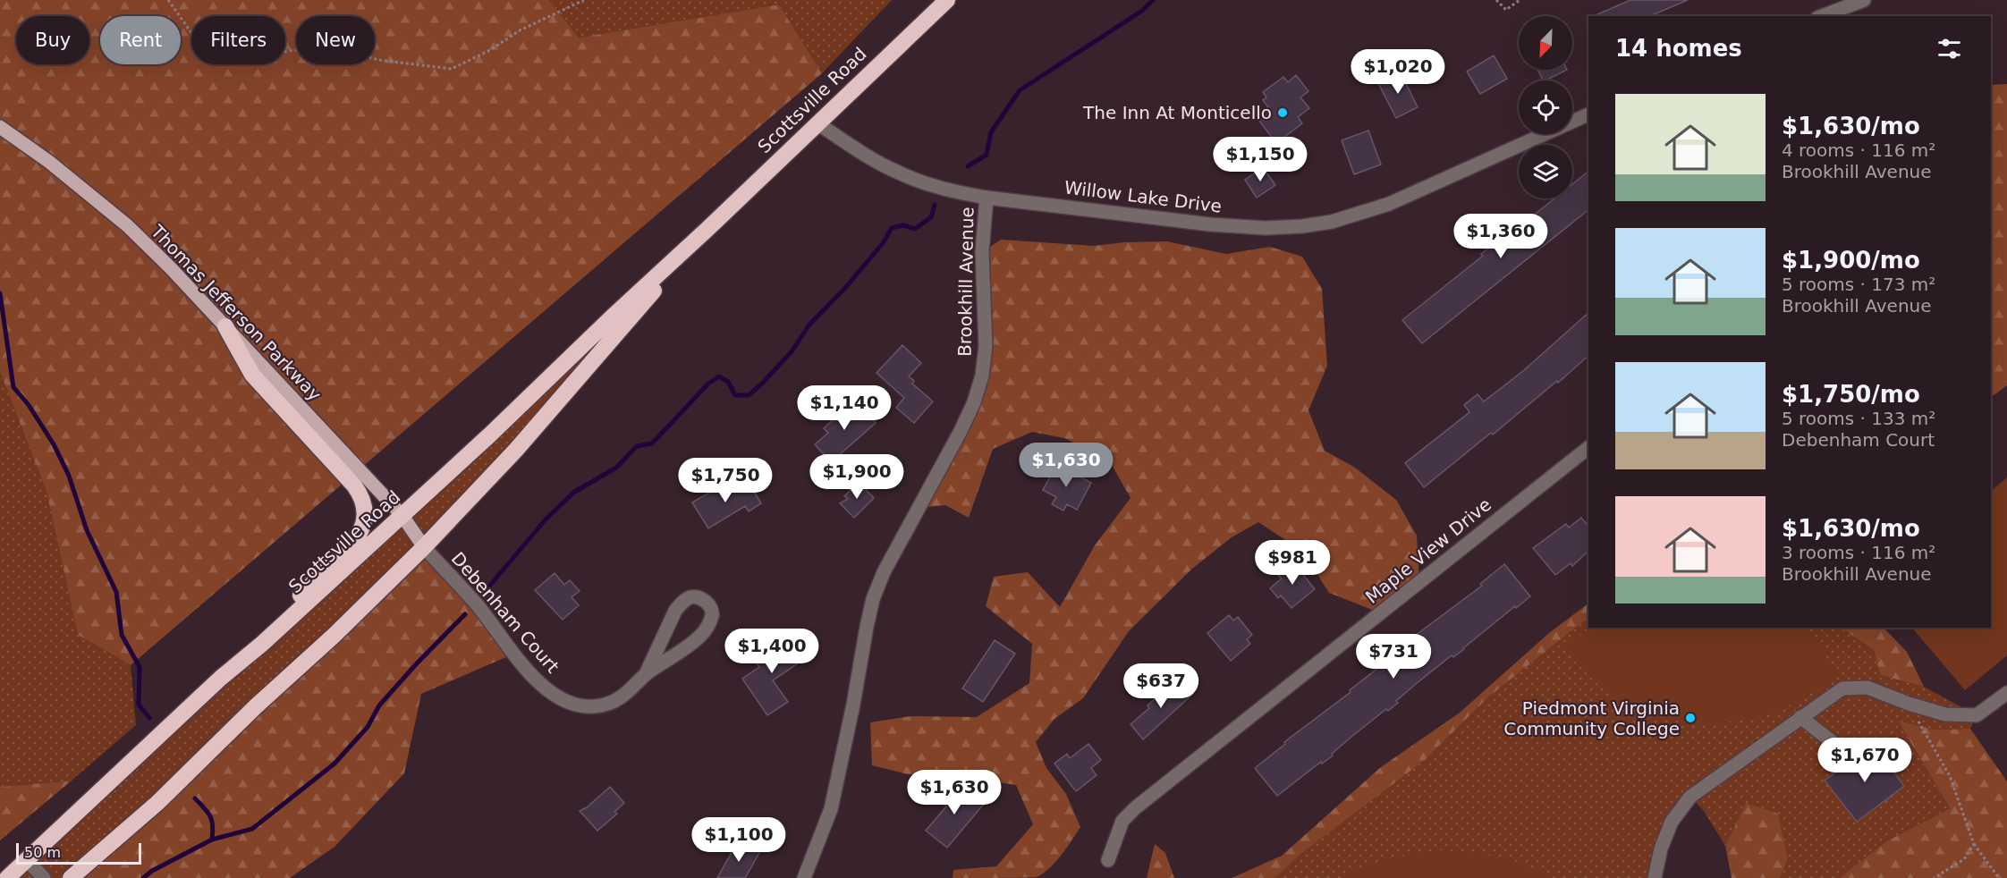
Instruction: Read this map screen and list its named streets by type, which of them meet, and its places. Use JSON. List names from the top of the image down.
{
  "streets": {
    "highway": ["Scottsville Road"],
    "main road": ["Thomas Jefferson Parkway"],
    "street": [
      "Willow Lake Drive",
      "Brookhill Avenue",
      "Maple View Drive",
      "Debenham Court"
    ]
  },
  "crossings": [
    ["Scottsville Road", "Willow Lake Drive"],
    ["Scottsville Road", "Thomas Jefferson Parkway"],
    ["Scottsville Road", "Debenham Court"],
    ["Willow Lake Drive", "Brookhill Avenue"],
    ["Thomas Jefferson Parkway", "Debenham Court"]
  ],
  "places": ["The Inn At Monticello", "Piedmont Virginia Community College"],
  "scale_bar": "50 m",
  "north": "bottom left",
  "page": {
    "chip": [
      "Buy",
      "Rent",
      "Filters",
      "New"
    ],
    "heading": "14 homes",
    "price": [
      "$1,020",
      "$1,150",
      "$1,360",
      "$1,140",
      "$1,630",
      "$1,900",
      "$1,750",
      "$981",
      "$1,400",
      "$731",
      "$637",
      "$1,670",
      "$1,630",
      "$1,100"
    ],
    "list": [
      {
        "name": "$1,630/mo",
        "note": "4 rooms · 116 m² · Brookhill Avenue"
      },
      {
        "name": "$1,900/mo",
        "note": "5 rooms · 173 m² · Brookhill Avenue"
      },
      {
        "name": "$1,750/mo",
        "note": "5 rooms · 133 m² · Debenham Court"
      },
      {
        "name": "$1,630/mo",
        "note": "3 rooms · 116 m² · Brookhill Avenue"
      }
    ],
    "scale": "50 m"
  }
}
